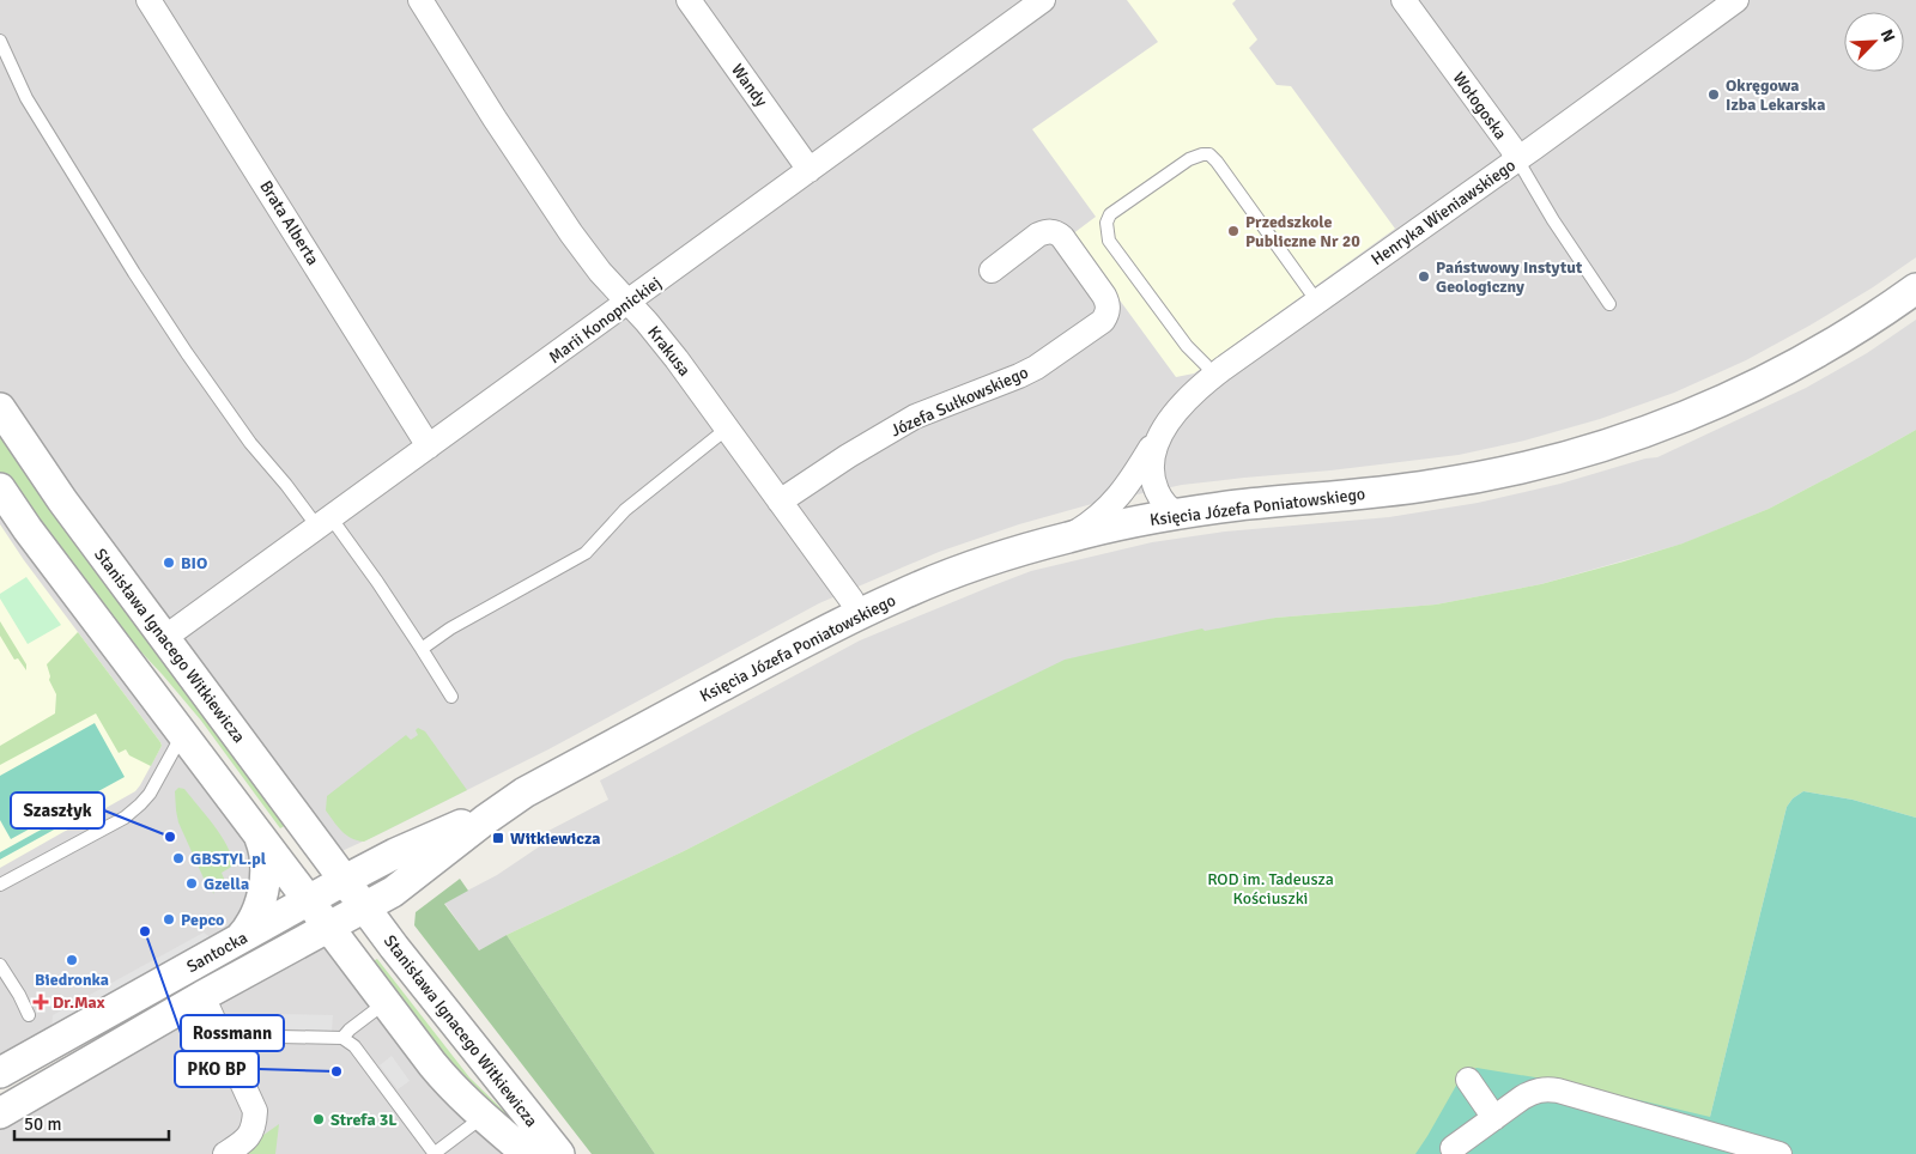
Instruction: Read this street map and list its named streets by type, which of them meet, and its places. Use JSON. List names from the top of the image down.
{
  "streets": {
    "street": [
      "Wandy",
      "Wołogoska",
      "Henryka Wieniawskiego",
      "Brata Alberta",
      "Marii Konopnickiej",
      "Krakusa",
      "Józefa Sułkowskiego",
      "Księcia Józefa Poniatowskiego",
      "Stanisława Ignacego Witkiewicza",
      "Santocka"
    ]
  },
  "crossings": [
    ["Wandy", "Marii Konopnickiej"],
    ["Wołogoska", "Henryka Wieniawskiego"],
    ["Henryka Wieniawskiego", "Księcia Józefa Poniatowskiego"],
    ["Brata Alberta", "Marii Konopnickiej"],
    ["Marii Konopnickiej", "Krakusa"],
    ["Marii Konopnickiej", "Stanisława Ignacego Witkiewicza"],
    ["Krakusa", "Józefa Sułkowskiego"],
    ["Krakusa", "Księcia Józefa Poniatowskiego"],
    ["Księcia Józefa Poniatowskiego", "Stanisława Ignacego Witkiewicza"],
    ["Stanisława Ignacego Witkiewicza", "Santocka"]
  ],
  "parks": ["ROD im. Tadeusza Kościuszki"],
  "places": {
    "other": [
      "Okręgowa Izba Lekarska",
      "Przedszkole Publiczne Nr 20",
      "Państwowy Instytut Geologiczny",
      "BIO",
      "Szaszłyk",
      "GBSTYL.pl",
      "Gzella",
      "Pepco",
      "Rossmann",
      "Biedronka",
      "PKO BP",
      "Strefa 3L"
    ],
    "transit": ["Witkiewicza"],
    "health": ["Dr.Max"]
  },
  "scale_bar": "50 m",
  "north": "top right"
}
